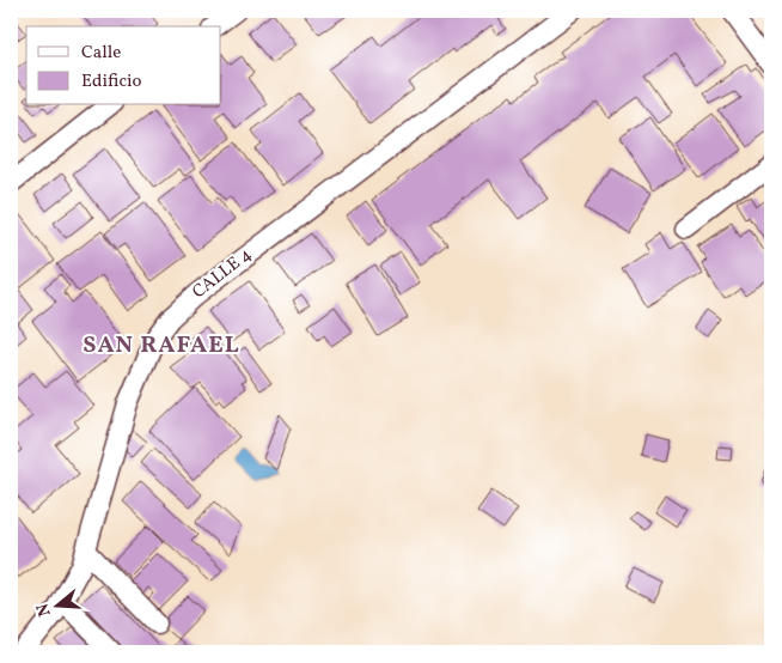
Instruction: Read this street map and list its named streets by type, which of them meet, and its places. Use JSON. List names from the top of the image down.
{
  "streets": {
    "street": ["CALLE 4"]
  },
  "districts": ["SAN RAFAEL"],
  "legend": ["Calle", "Edificio"],
  "north": "left"
}
